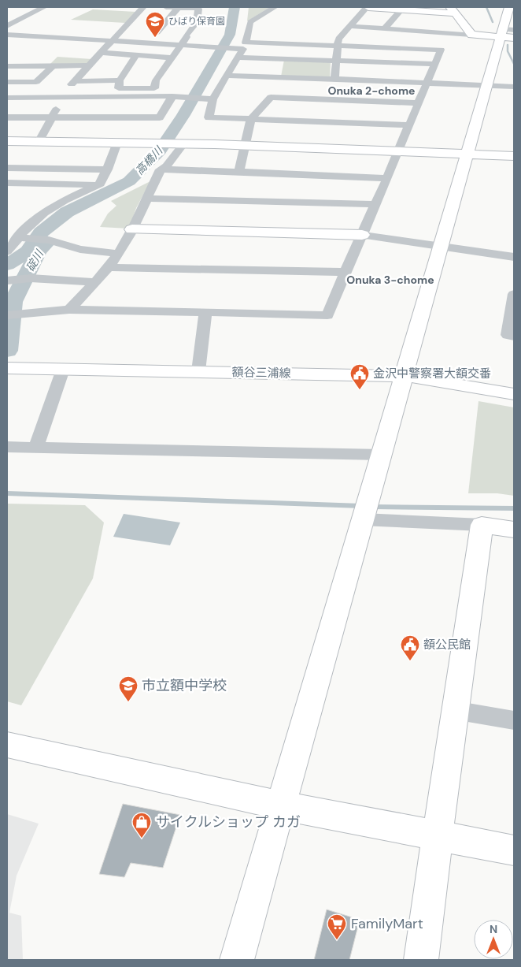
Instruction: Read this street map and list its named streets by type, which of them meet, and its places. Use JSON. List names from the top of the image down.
{
  "streets": {
    "street": ["額谷三浦線"]
  },
  "districts": ["Onuka 2-chome", "Onuka 3-chome"],
  "water": ["高橋川", "碇川"],
  "places": {
    "school or university": ["ひばり保育園", "市立額中学校"],
    "public building": ["金沢中警察署大額交番", "額公民館"],
    "shop": ["サイクルショップ カガ"],
    "supermarket": ["FamilyMart"]
  },
  "north": "top"
}
